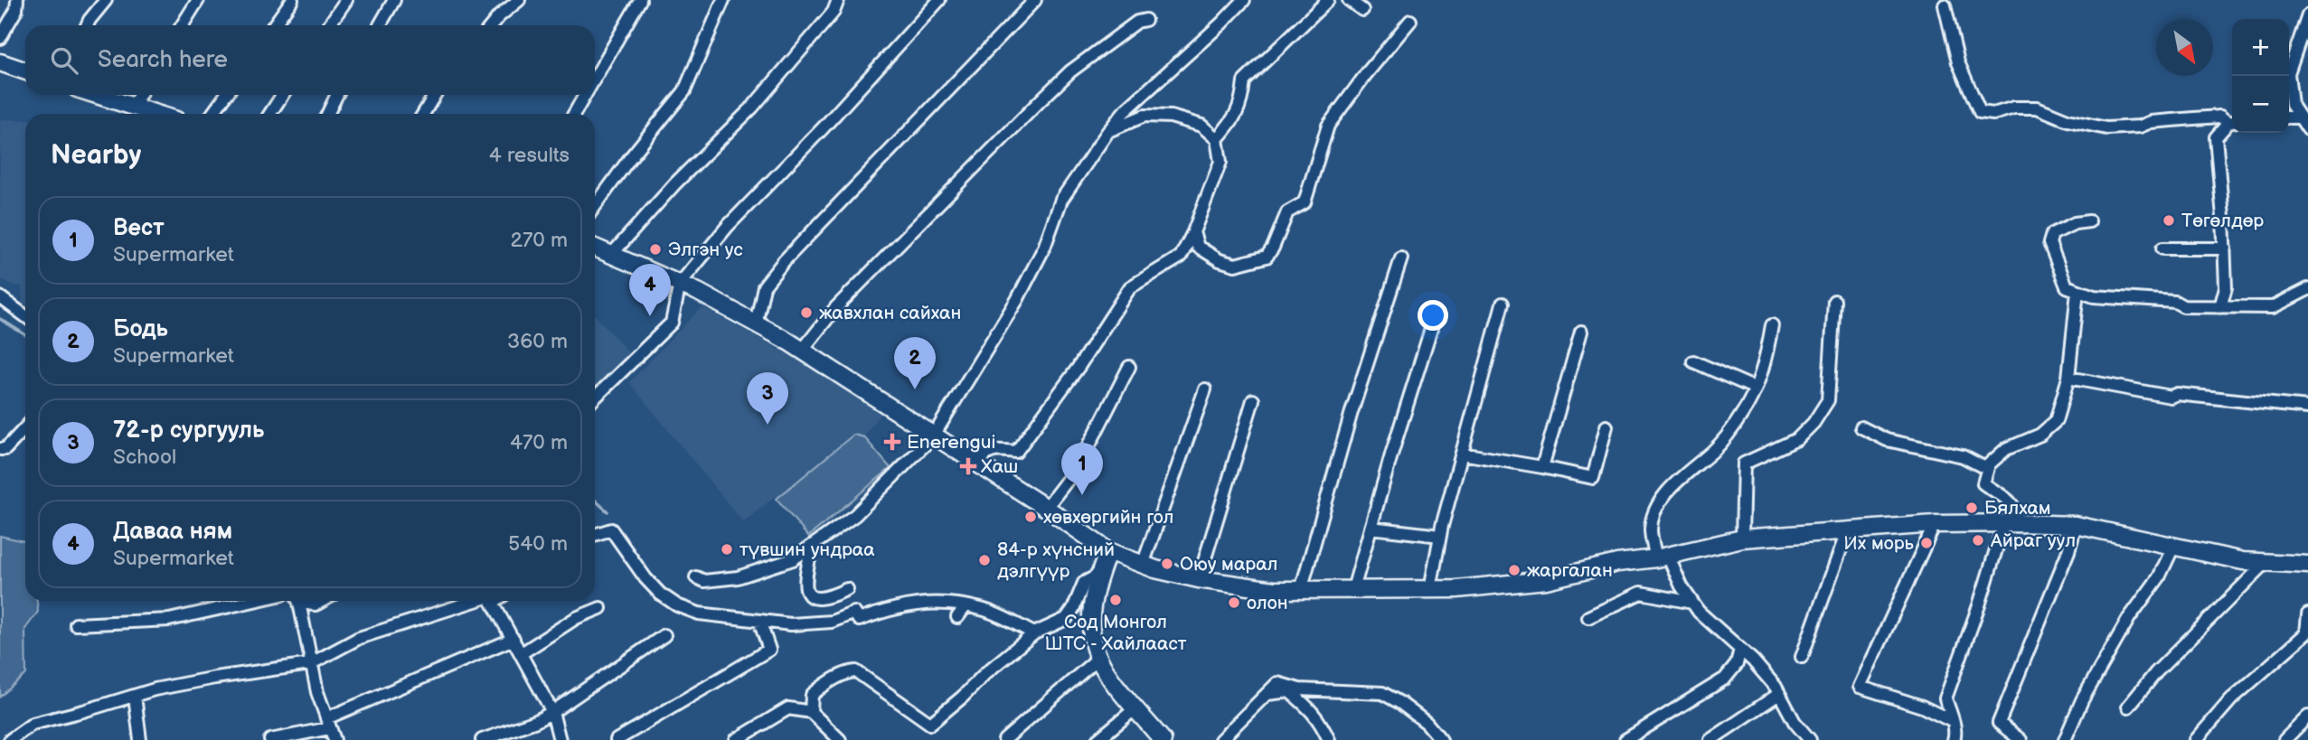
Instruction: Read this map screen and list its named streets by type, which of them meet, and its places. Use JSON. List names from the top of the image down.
{
  "places": {
    "other": [
      "Төгөлдөр",
      "Элгэн ус",
      "жавхлан сайхан",
      "Бялхам",
      "хөвхөргийн гол",
      "Айраг уул",
      "Их морь",
      "түвшин ундраа",
      "84-р хүнсний дэлгүүр",
      "Оюу марал",
      "жаргалан",
      "Сод Монгол ШТС - Хайлааст",
      "олон"
    ],
    "health": ["Enerengui", "Хаш"]
  },
  "north": "bottom right",
  "page": {
    "map_buttons": ["+", "−"],
    "search": "Search here",
    "heading": ["Nearby", "4 results"],
    "list": [
      {
        "mark": "1",
        "name": "Вест",
        "note": "Supermarket",
        "value": "270 m"
      },
      {
        "mark": "2",
        "name": "Бодь",
        "note": "Supermarket",
        "value": "360 m"
      },
      {
        "mark": "3",
        "name": "72-р сургууль",
        "note": "School",
        "value": "470 m"
      },
      {
        "mark": "4",
        "name": "Даваа ням",
        "note": "Supermarket",
        "value": "540 m"
      }
    ],
    "pins": [
      "4",
      "2",
      "3",
      "1"
    ]
  }
}
